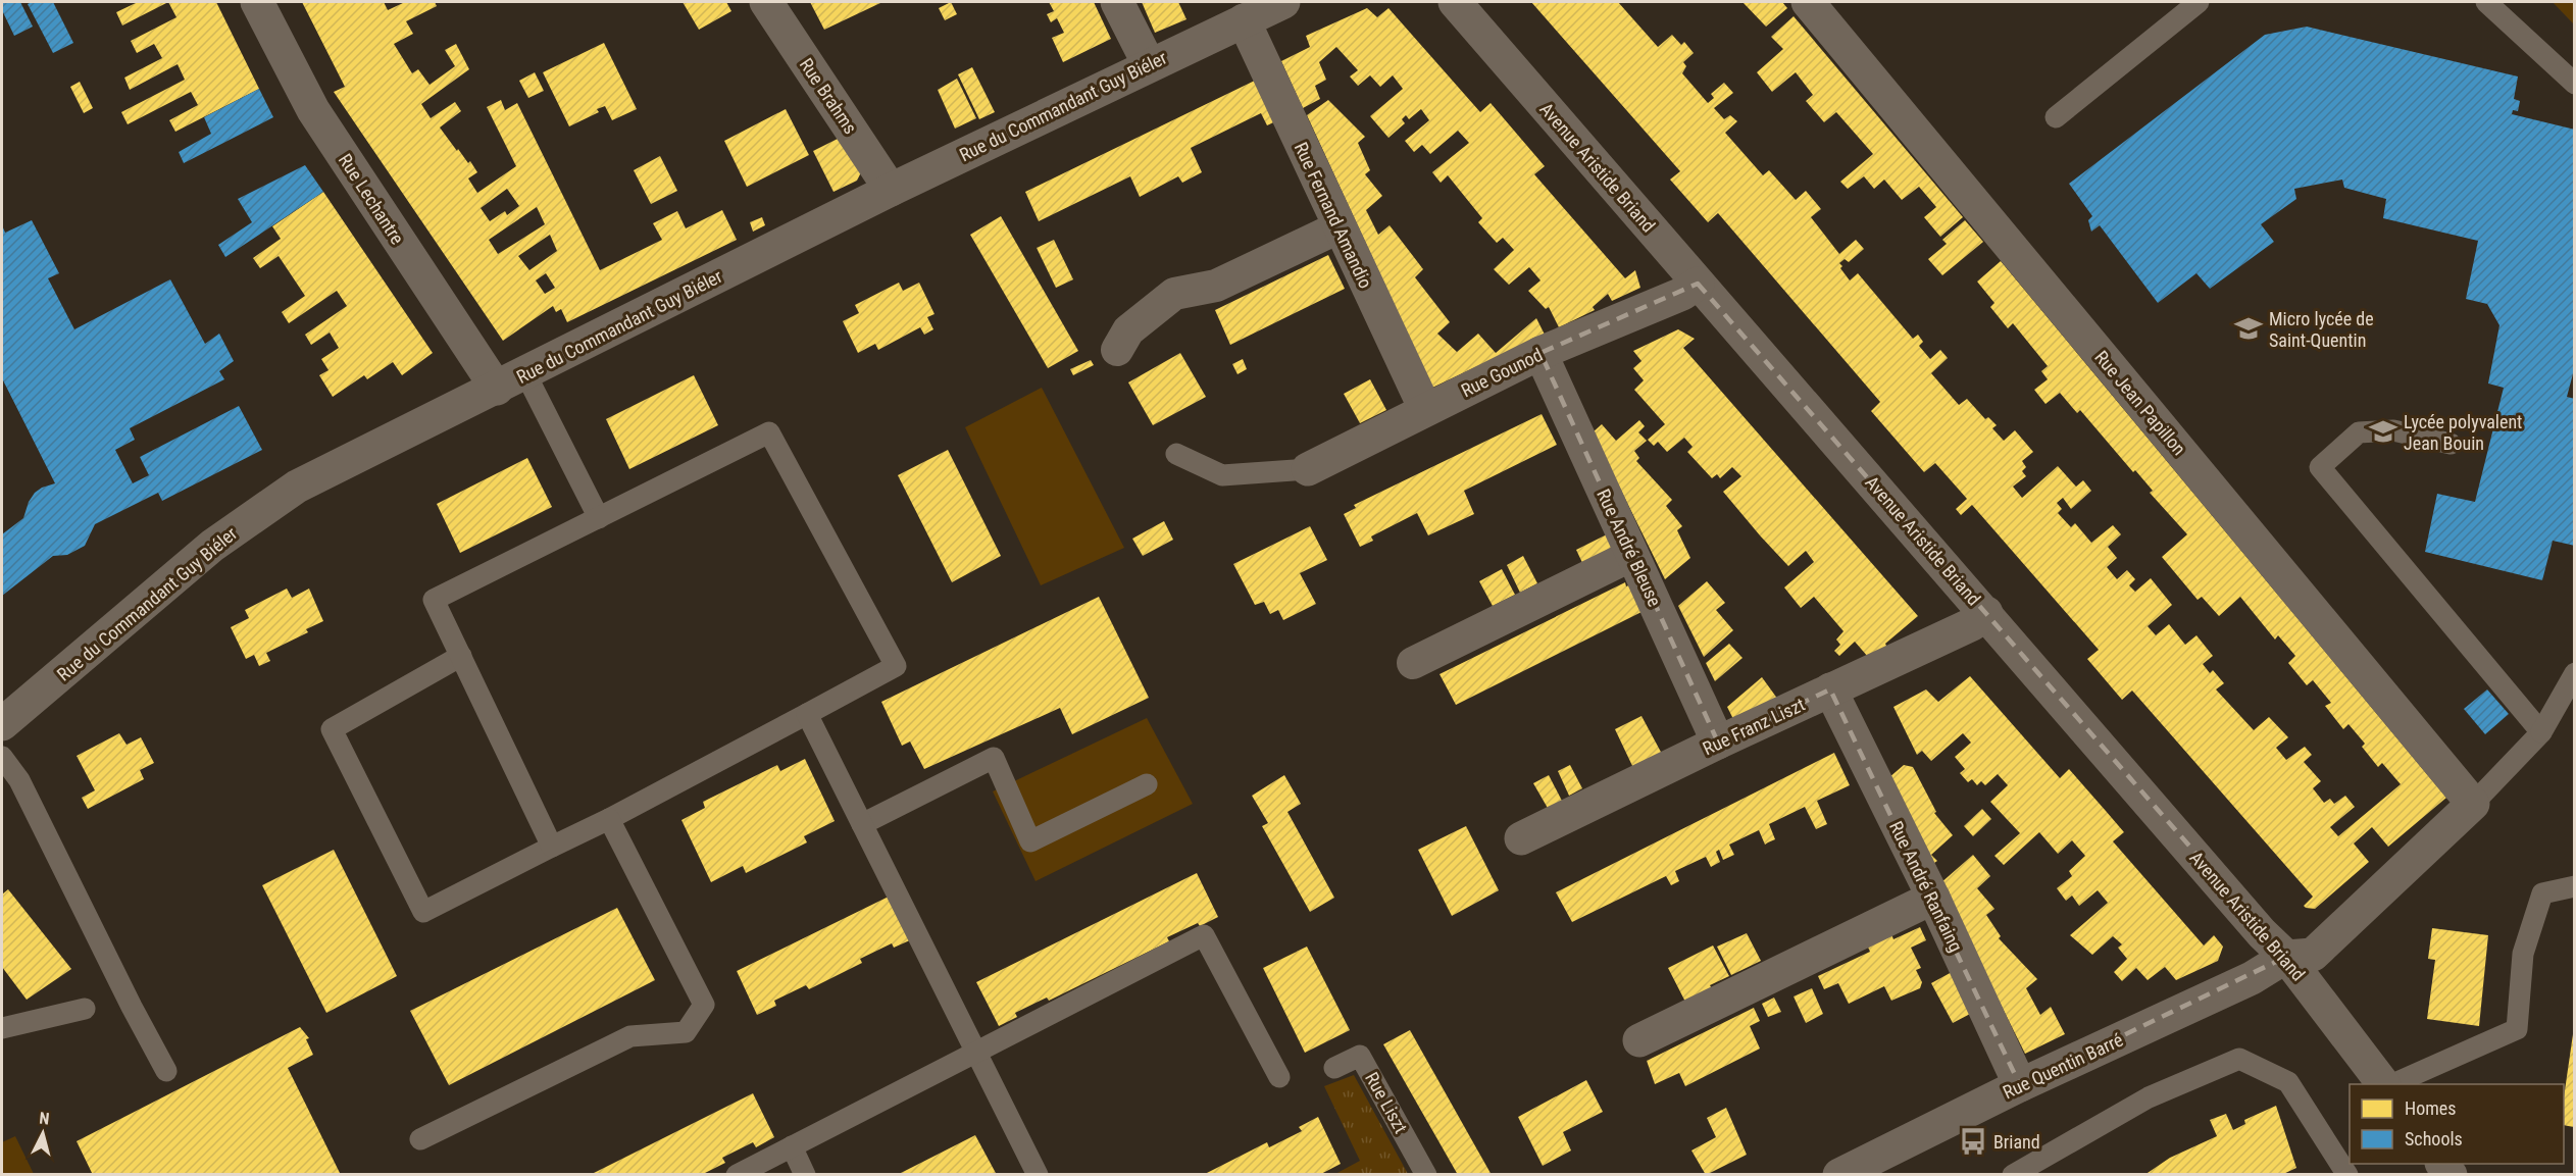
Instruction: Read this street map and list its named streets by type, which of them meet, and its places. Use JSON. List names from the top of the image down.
{
  "streets": {
    "street": [
      "Rue Brahms",
      "Rue du Commandant Guy Biéler",
      "Avenue Aristide Briand",
      "Rue Lechantre",
      "Rue Fernand Amandio",
      "Rue Gounod",
      "Rue Jean Papillon",
      "Rue André Bleuse",
      "Rue Franz Liszt",
      "Rue André Ranfaing",
      "Rue Quentin Barré"
    ],
    "lane": ["Rue Liszt"]
  },
  "crossings": [
    ["Rue Brahms", "Rue du Commandant Guy Biéler"],
    ["Rue du Commandant Guy Biéler", "Rue Lechantre"],
    ["Rue du Commandant Guy Biéler", "Rue Fernand Amandio"],
    ["Avenue Aristide Briand", "Rue Gounod"],
    ["Avenue Aristide Briand", "Rue Franz Liszt"],
    ["Avenue Aristide Briand", "Rue Quentin Barré"],
    ["Rue Fernand Amandio", "Rue Gounod"],
    ["Rue Gounod", "Rue André Bleuse"],
    ["Rue André Bleuse", "Rue Franz Liszt"],
    ["Rue Franz Liszt", "Rue André Ranfaing"],
    ["Rue André Ranfaing", "Rue Quentin Barré"]
  ],
  "places": {
    "school or university": ["Micro lycée de Saint-Quentin", "Lycée polyvalent Jean Bouin"],
    "bus stop": ["Briand"]
  },
  "legend": ["Homes", "Schools"],
  "north": "top"
}
